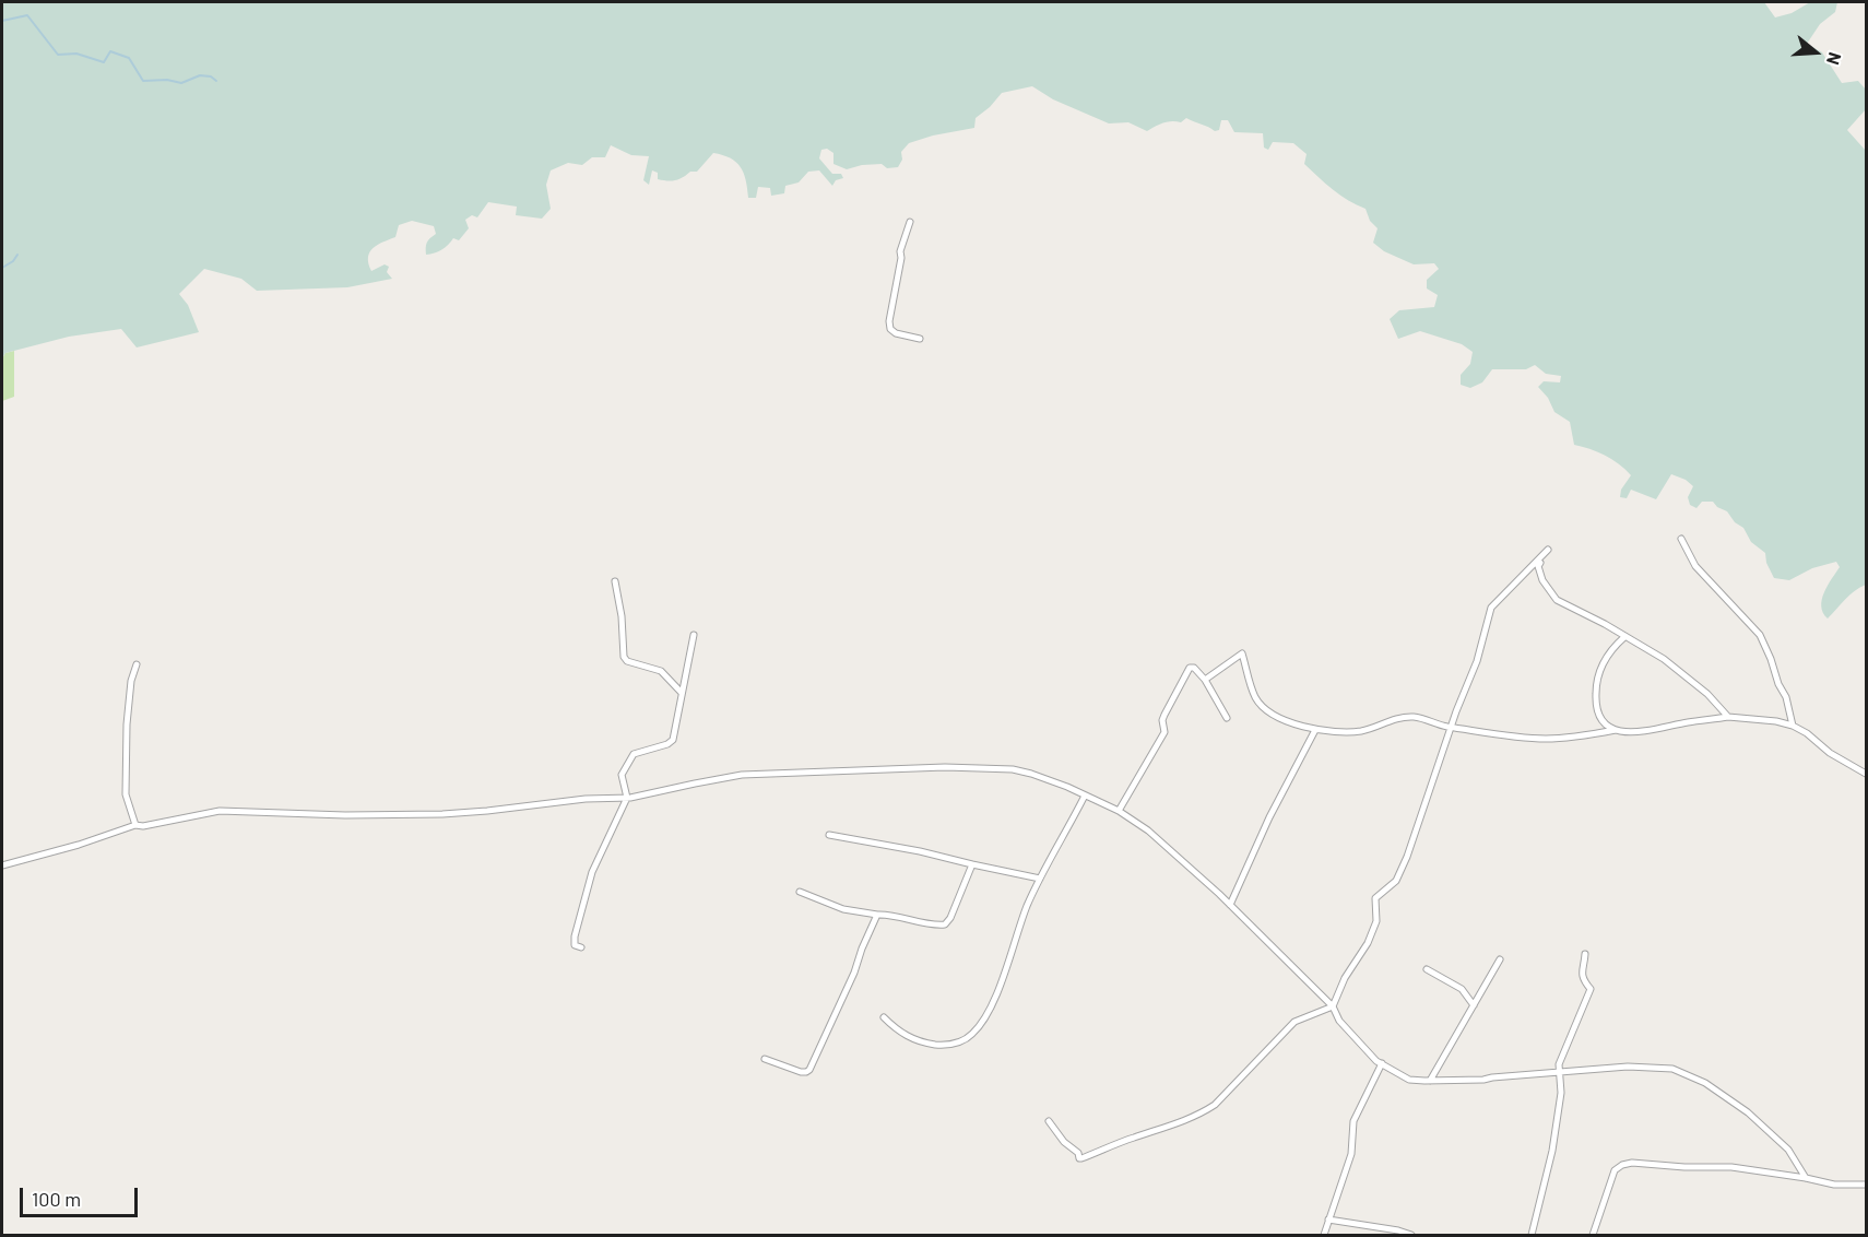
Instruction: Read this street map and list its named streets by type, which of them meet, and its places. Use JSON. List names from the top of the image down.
{
  "scale_bar": "100 m",
  "north": "right"
}
